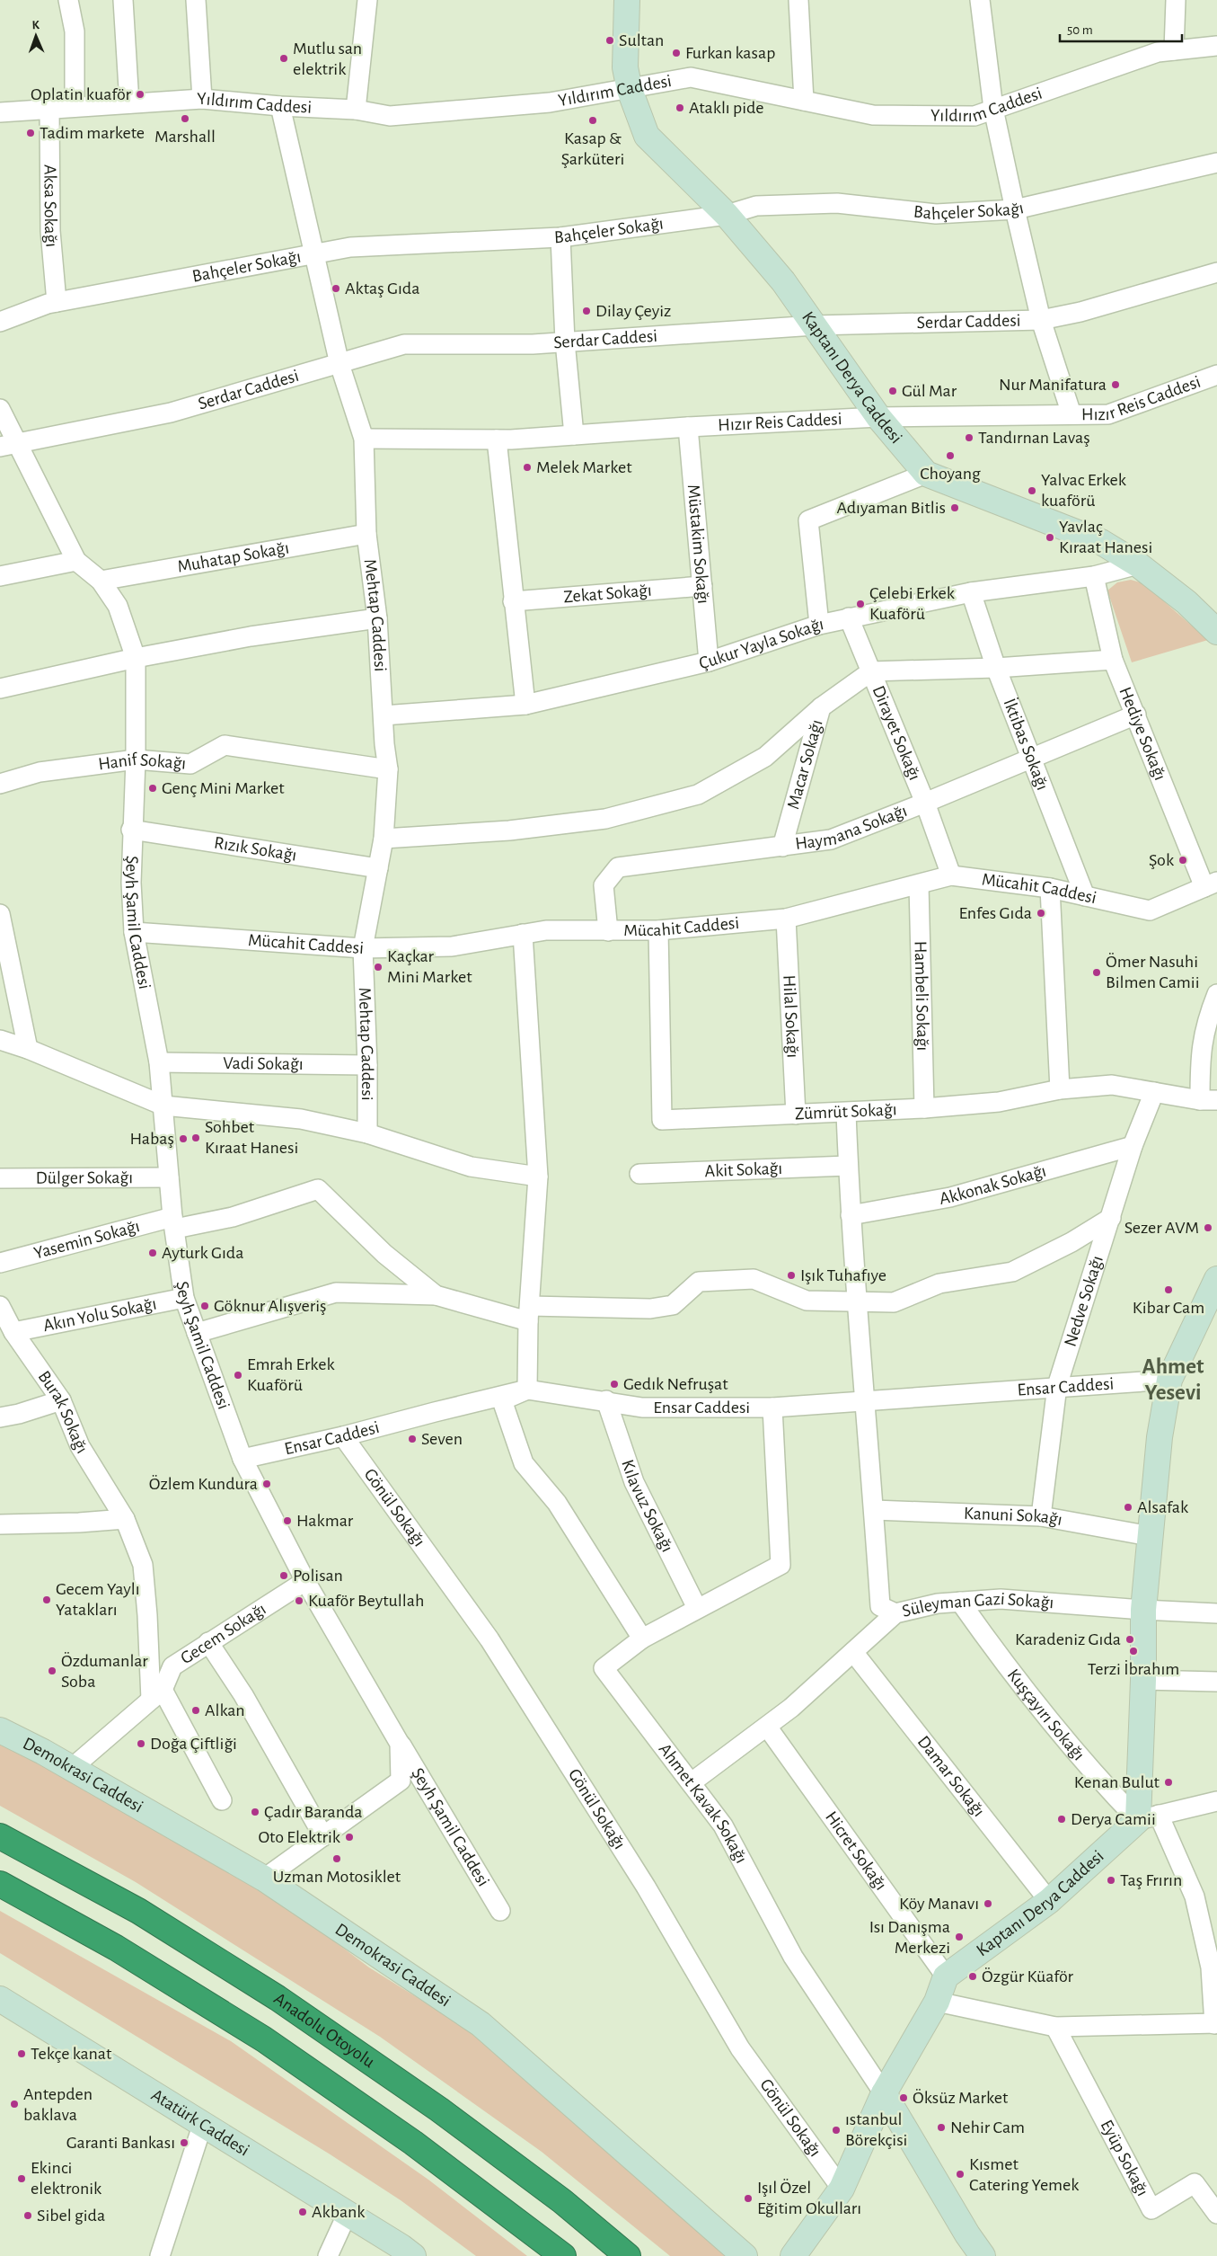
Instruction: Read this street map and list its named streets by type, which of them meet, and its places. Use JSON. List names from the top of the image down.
{
  "streets": {
    "highway": ["Anadolu Otoyolu"],
    "street": [
      "Yıldırım Caddesi",
      "Aksa Sokağı",
      "Bahçeler Sokağı",
      "Serdar Caddesi",
      "Kaptanı Derya Caddesi",
      "Hızır Reis Caddesi",
      "Müstakim Sokağı",
      "Muhatap Sokağı",
      "Zekat Sokağı",
      "Mehtap Caddesi",
      "Çukur Yayla Sokağı",
      "Dirayet Sokağı",
      "Hediye Sokağı",
      "İktibas Sokağı",
      "Hanif Sokağı",
      "Macar Sokağı",
      "Haymana Sokağı",
      "Rızık Sokağı",
      "Mücahit Caddesi",
      "Şeyh Şamil Caddesi",
      "Hambeli Sokağı",
      "Hilal Sokağı",
      "Vadi Sokağı",
      "Zümrüt Sokağı",
      "Akit Sokağı",
      "Dülger Sokağı",
      "Akkonak Sokağı",
      "Yasemin Sokağı",
      "Nedve Sokağı",
      "Akın Yolu Sokağı",
      "Ensar Caddesi",
      "Burak Sokağı",
      "Kılavuz Sokağı",
      "Gönül Sokağı",
      "Kanuni Sokağı",
      "Süleyman Gazi Sokağı",
      "Gecem Sokağı",
      "Kuşçayırı Sokağı",
      "Demokrasi Caddesi",
      "Damar Sokağı",
      "Ahmet Kavak Sokağı",
      "Hicret Sokağı",
      "Atatürk Caddesi",
      "Eyüp Sokağı"
    ]
  },
  "crossings": [
    ["Yıldırım Caddesi", "Aksa Sokağı"],
    ["Yıldırım Caddesi", "Kaptanı Derya Caddesi"],
    ["Yıldırım Caddesi", "Mehtap Caddesi"],
    ["Aksa Sokağı", "Bahçeler Sokağı"],
    ["Bahçeler Sokağı", "Kaptanı Derya Caddesi"],
    ["Bahçeler Sokağı", "Mehtap Caddesi"],
    ["Serdar Caddesi", "Kaptanı Derya Caddesi"],
    ["Serdar Caddesi", "Mehtap Caddesi"],
    ["Serdar Caddesi", "Şeyh Şamil Caddesi"],
    ["Kaptanı Derya Caddesi", "Hızır Reis Caddesi"],
    ["Kaptanı Derya Caddesi", "Çukur Yayla Sokağı"],
    ["Kaptanı Derya Caddesi", "Kuşçayırı Sokağı"],
    ["Kaptanı Derya Caddesi", "Damar Sokağı"],
    ["Kaptanı Derya Caddesi", "Hicret Sokağı"],
    ["Hızır Reis Caddesi", "Müstakim Sokağı"],
    ["Hızır Reis Caddesi", "Mehtap Caddesi"],
    ["Müstakim Sokağı", "Zekat Sokağı"],
    ["Müstakim Sokağı", "Çukur Yayla Sokağı"],
    ["Muhatap Sokağı", "Mehtap Caddesi"],
    ["Muhatap Sokağı", "Şeyh Şamil Caddesi"],
    ["Mehtap Caddesi", "Çukur Yayla Sokağı"],
    ["Mehtap Caddesi", "Hanif Sokağı"],
    ["Mehtap Caddesi", "Rızık Sokağı"],
    ["Mehtap Caddesi", "Mücahit Caddesi"],
    ["Mehtap Caddesi", "Vadi Sokağı"],
    ["Çukur Yayla Sokağı", "Dirayet Sokağı"],
    ["Çukur Yayla Sokağı", "Hediye Sokağı"],
    ["Çukur Yayla Sokağı", "İktibas Sokağı"],
    ["Dirayet Sokağı", "Haymana Sokağı"],
    ["Dirayet Sokağı", "Mücahit Caddesi"],
    ["Hediye Sokağı", "Haymana Sokağı"],
    ["Hediye Sokağı", "Mücahit Caddesi"],
    ["İktibas Sokağı", "Haymana Sokağı"],
    ["İktibas Sokağı", "Mücahit Caddesi"],
    ["Hanif Sokağı", "Şeyh Şamil Caddesi"],
    ["Macar Sokağı", "Haymana Sokağı"],
    ["Haymana Sokağı", "Mücahit Caddesi"],
    ["Rızık Sokağı", "Şeyh Şamil Caddesi"],
    ["Mücahit Caddesi", "Şeyh Şamil Caddesi"],
    ["Mücahit Caddesi", "Hambeli Sokağı"],
    ["Mücahit Caddesi", "Hilal Sokağı"],
    ["Mücahit Caddesi", "Zümrüt Sokağı"],
    ["Şeyh Şamil Caddesi", "Vadi Sokağı"],
    ["Şeyh Şamil Caddesi", "Dülger Sokağı"],
    ["Şeyh Şamil Caddesi", "Yasemin Sokağı"],
    ["Şeyh Şamil Caddesi", "Akın Yolu Sokağı"],
    ["Şeyh Şamil Caddesi", "Ensar Caddesi"],
    ["Şeyh Şamil Caddesi", "Gecem Sokağı"],
    ["Hambeli Sokağı", "Zümrüt Sokağı"],
    ["Hilal Sokağı", "Zümrüt Sokağı"],
    ["Zümrüt Sokağı", "Nedve Sokağı"],
    ["Akkonak Sokağı", "Nedve Sokağı"],
    ["Nedve Sokağı", "Ensar Caddesi"],
    ["Nedve Sokağı", "Kanuni Sokağı"],
    ["Akın Yolu Sokağı", "Burak Sokağı"],
    ["Ensar Caddesi", "Kılavuz Sokağı"],
    ["Ensar Caddesi", "Gönül Sokağı"],
    ["Ensar Caddesi", "Ahmet Kavak Sokağı"],
    ["Burak Sokağı", "Gecem Sokağı"],
    ["Kılavuz Sokağı", "Ahmet Kavak Sokağı"],
    ["Süleyman Gazi Sokağı", "Kuşçayırı Sokağı"],
    ["Süleyman Gazi Sokağı", "Damar Sokağı"],
    ["Süleyman Gazi Sokağı", "Ahmet Kavak Sokağı"],
    ["Süleyman Gazi Sokağı", "Hicret Sokağı"],
    ["Gecem Sokağı", "Demokrasi Caddesi"]
  ],
  "districts": ["Ahmet Yesevi"],
  "places": [
    "Sultan",
    "Furkan kasap",
    "Mutlu san elektrik",
    "Oplatin kuaför",
    "Ataklı pide",
    "Marshall",
    "Kasap & Şarküteri",
    "Tadim markete",
    "Aktaş Gıda",
    "Dilay Çeyiz",
    "Nur Manifatura",
    "Gül Mar",
    "Tandırnan Lavaş",
    "Choyang",
    "Melek Market",
    "Yalvac Erkek kuaförü",
    "Adıyaman Bitlis",
    "Yavlaç Kıraat Hanesi",
    "Çelebi Erkek Kuaförü",
    "Genç Mini Market",
    "Şok",
    "Enfes Gıda",
    "Kaçkar Mini Market",
    "Ömer Nasuhi Bilmen Camii",
    "Sohbet Kıraat Hanesi",
    "Habaş",
    "Sezer AVM",
    "Ayturk Gıda",
    "Işık Tuhafıye",
    "Kibar Cam",
    "Göknur Alışveriş",
    "Emrah Erkek Kuaförü",
    "Gedık Nefruşat",
    "Seven",
    "Özlem Kundura",
    "Alsafak",
    "Hakmar",
    "Polisan",
    "Gecem Yaylı Yatakları",
    "Kuaför Beytullah",
    "Karadeniz Gıda",
    "Terzi İbrahım",
    "Özdumanlar Soba",
    "Alkan",
    "Doğa Çiftliği",
    "Kenan Bulut",
    "Çadır Baranda",
    "Derya Camii",
    "Oto Elektrik",
    "Uzman Motosiklet",
    "Taş Frırın",
    "Köy Manavı",
    "Isı Danışma Merkezi",
    "Özgür Küaför",
    "Tekçe kanat",
    "Öksüz Market",
    "Antepden baklava",
    "Nehir Cam",
    "ıstanbul Börekçisi",
    "Garanti Bankası",
    "Kısmet Catering Yemek",
    "Ekinci elektronik",
    "Işıl Özel Eğitim Okulları",
    "Akbank",
    "Sibel gida"
  ],
  "scale_bar": "50 m",
  "north": "top"
}
